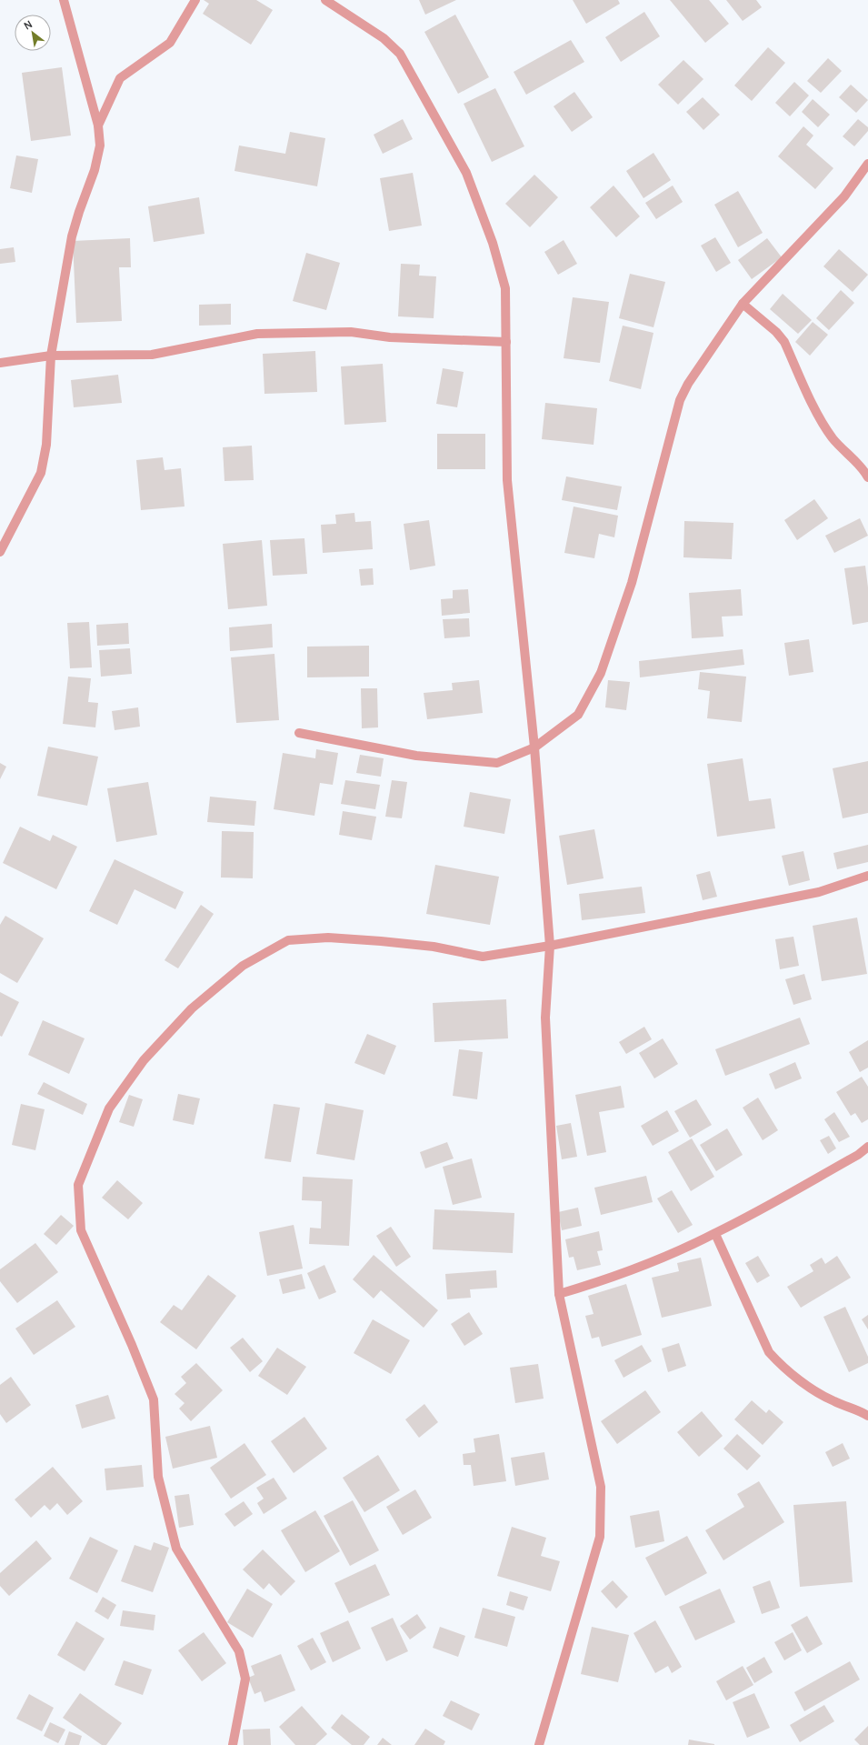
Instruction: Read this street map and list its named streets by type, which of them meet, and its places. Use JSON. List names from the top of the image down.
{
  "north": "top left"
}
